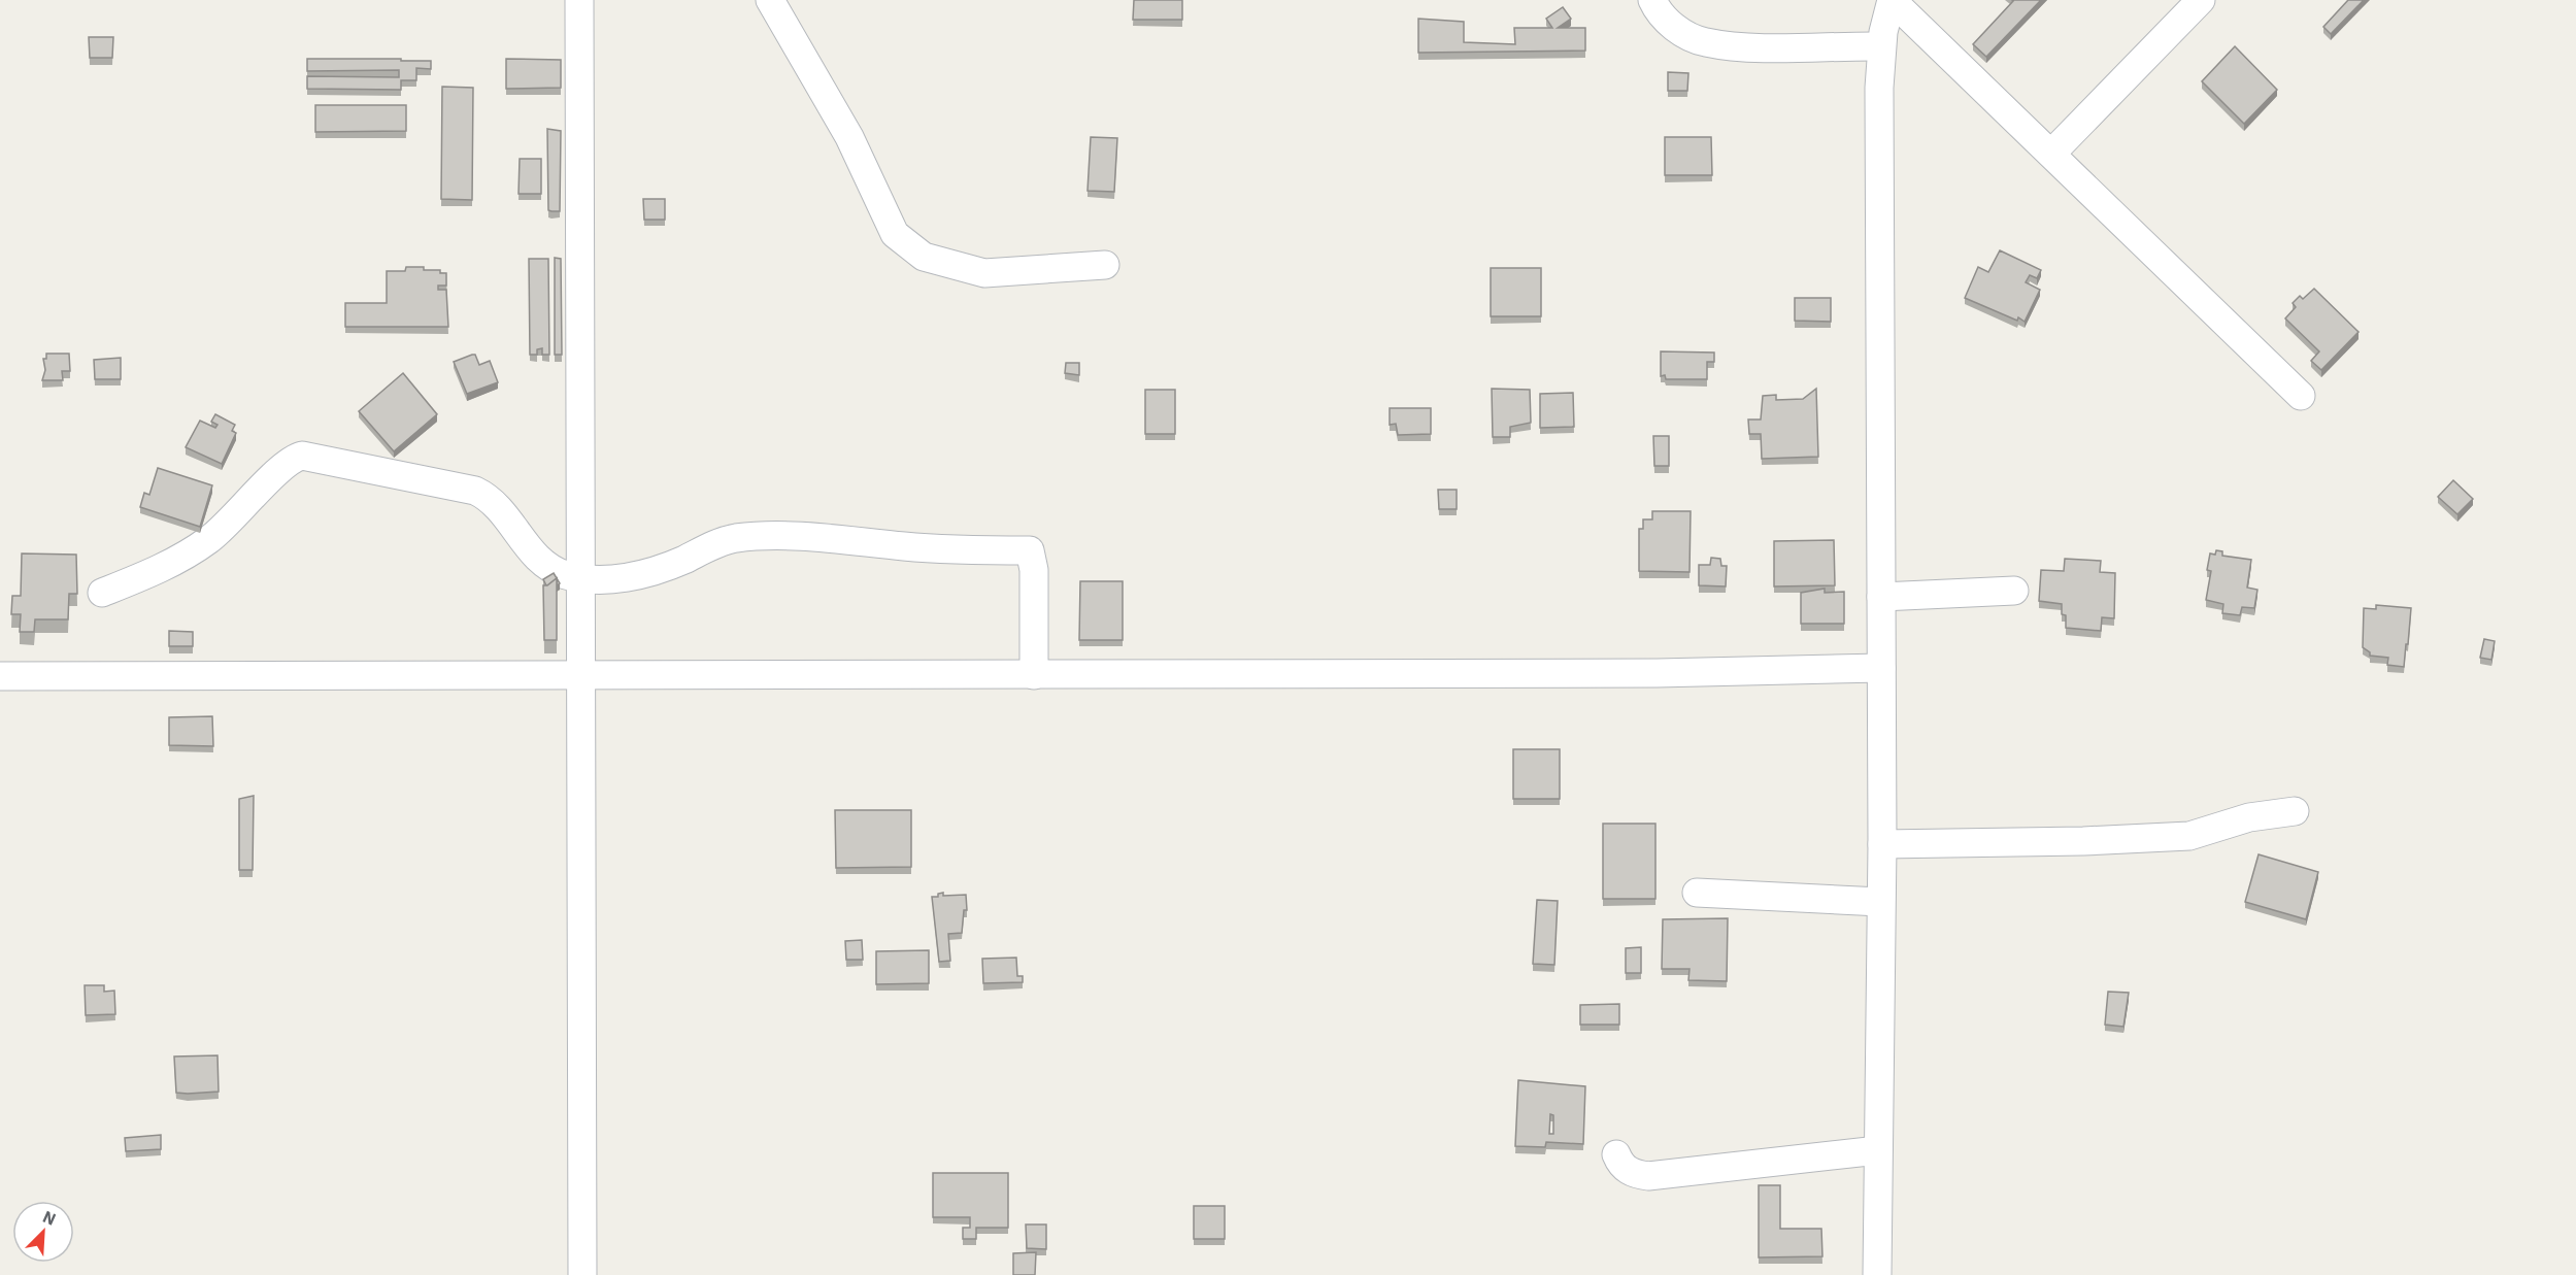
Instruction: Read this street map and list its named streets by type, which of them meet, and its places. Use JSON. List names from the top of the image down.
{
  "north": "top right"
}
